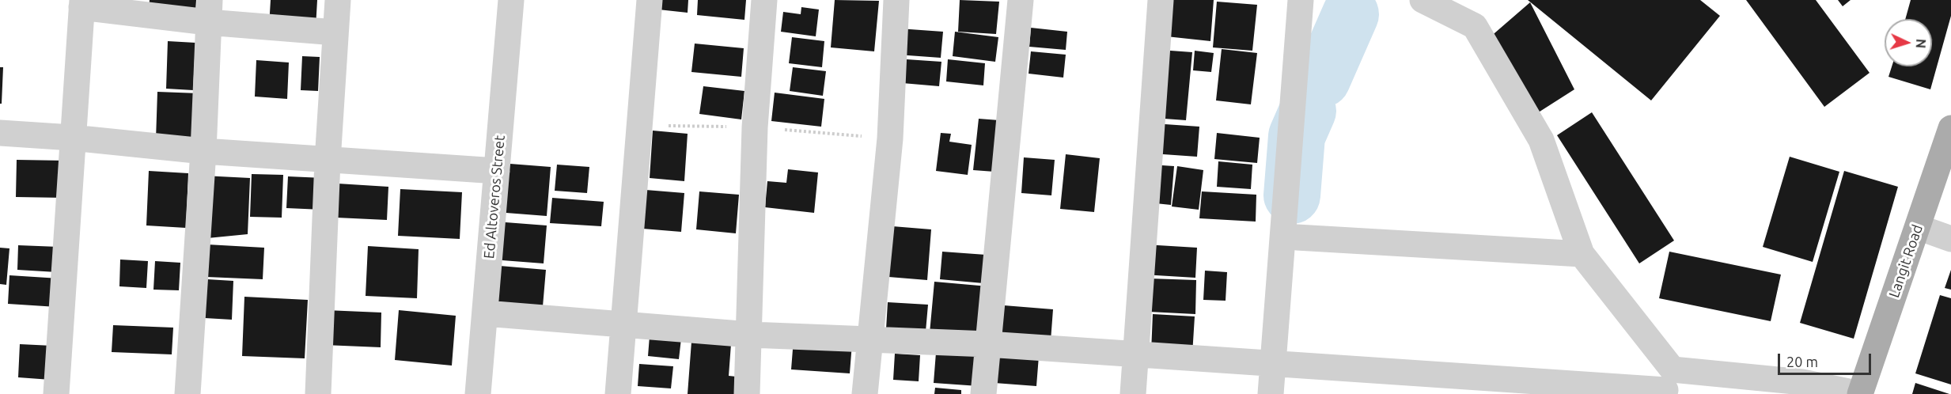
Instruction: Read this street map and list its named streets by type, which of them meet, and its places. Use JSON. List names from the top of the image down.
{
  "streets": {
    "main road": ["Langit Road"],
    "street": ["Ed Altoveros Street"]
  },
  "scale_bar": "20 m",
  "north": "right"
}
